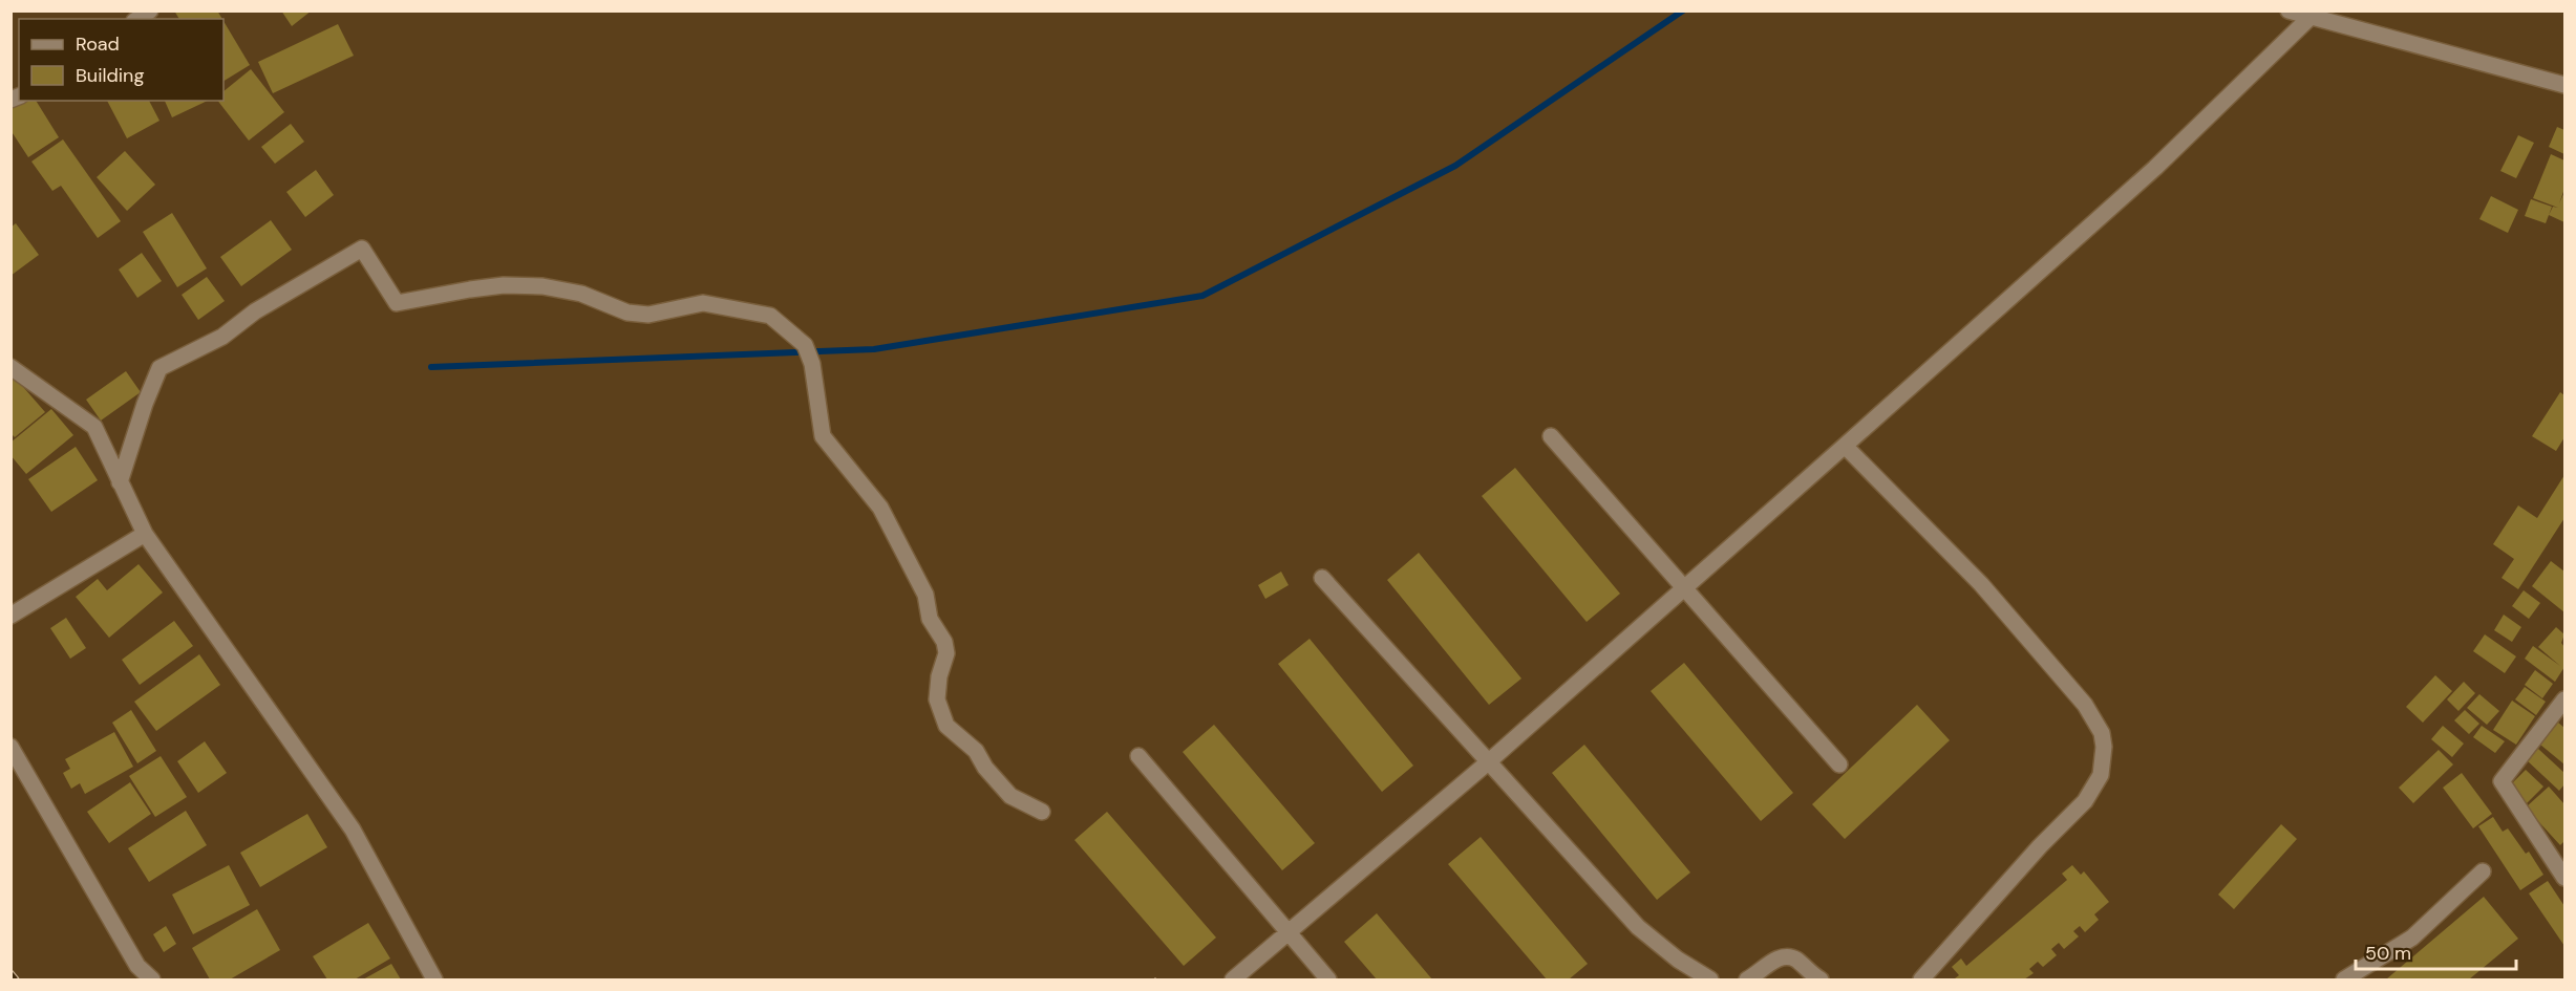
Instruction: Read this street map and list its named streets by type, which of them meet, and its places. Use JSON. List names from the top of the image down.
{
  "legend": ["Road", "Building"],
  "scale_bar": "50 m"
}
